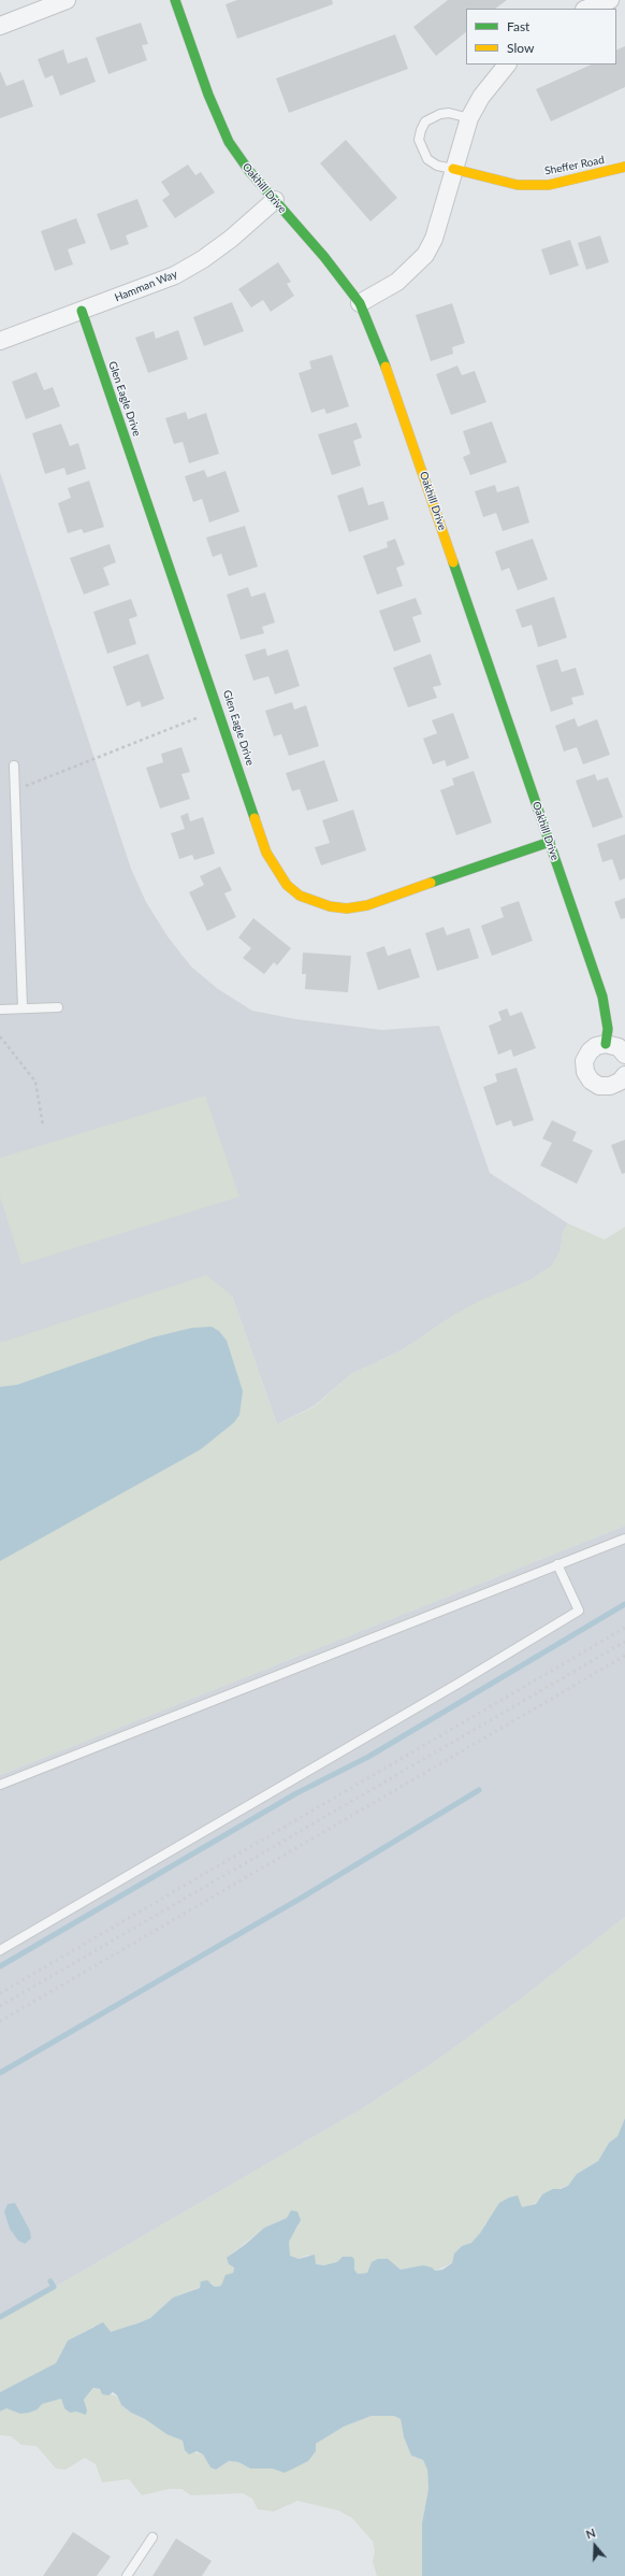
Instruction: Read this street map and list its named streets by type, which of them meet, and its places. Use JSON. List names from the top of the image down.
{
  "streets": {
    "street": [
      "Sheffer Road",
      "Oakhill Drive",
      "Hamman Way",
      "Glen Eagle Drive"
    ]
  },
  "crossings": [
    ["Oakhill Drive", "Hamman Way"],
    ["Oakhill Drive", "Glen Eagle Drive"],
    ["Hamman Way", "Glen Eagle Drive"]
  ],
  "legend": ["Fast", "Slow"],
  "north": "top"
}
